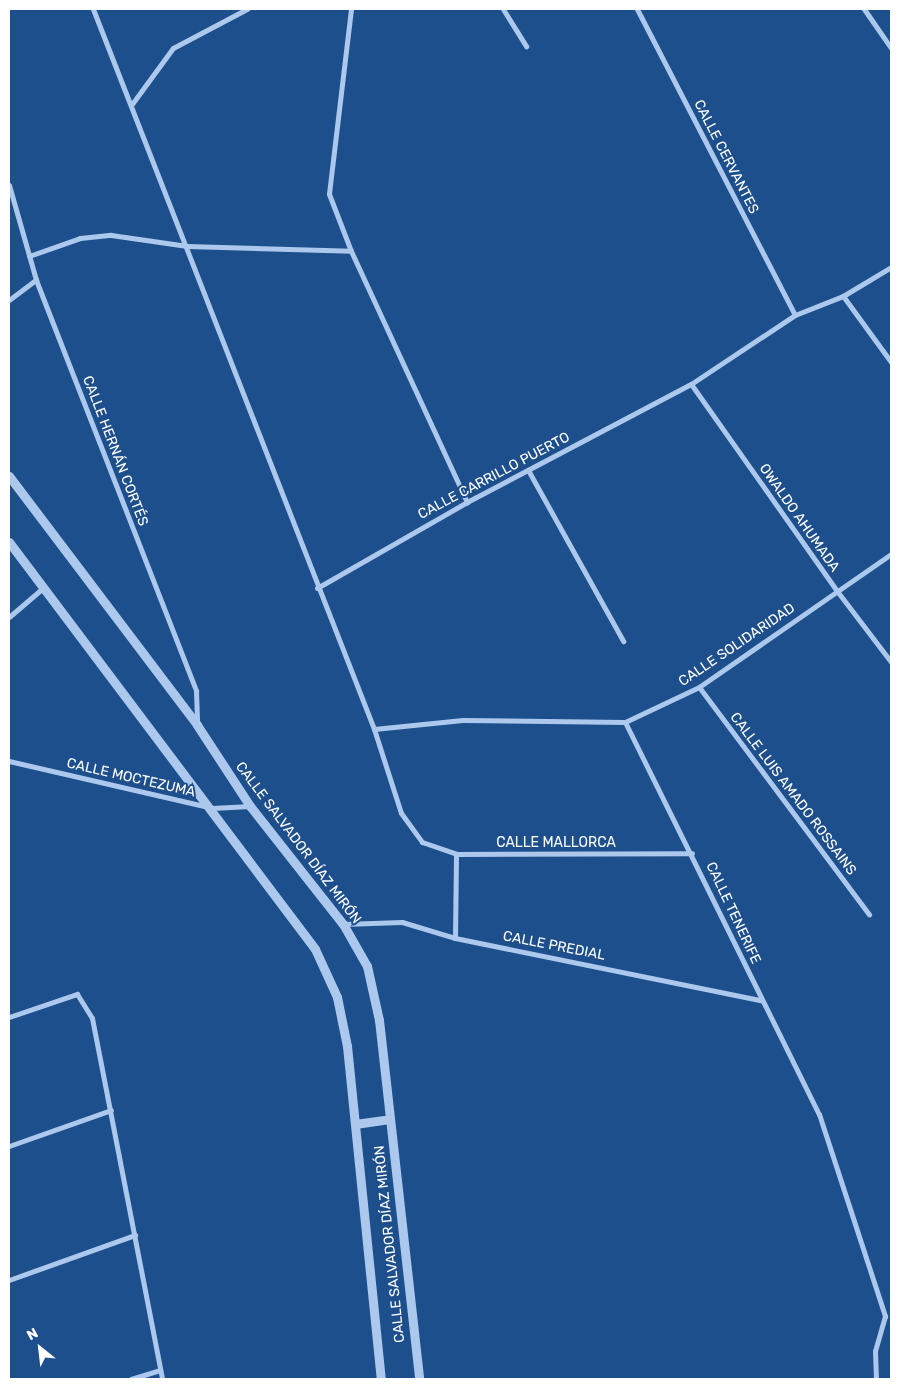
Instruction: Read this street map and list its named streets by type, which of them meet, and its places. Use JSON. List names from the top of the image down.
{
  "streets": {
    "street": [
      "CALLE CERVANTES",
      "CALLE HERNÁN CORTÉS",
      "CALLE CARRILLO PUERTO",
      "OWALDO AHUMADA",
      "CALLE SOLIDARIDAD",
      "CALLE MOCTEZUMA",
      "CALLE LUIS AMADO ROSSAINS",
      "CALLE SALVADOR DÍAZ MIRÓN",
      "CALLE MALLORCA",
      "CALLE TENERIFE",
      "CALLE PREDIAL"
    ]
  },
  "crossings": [
    ["CALLE CERVANTES", "CALLE CARRILLO PUERTO"],
    ["CALLE HERNÁN CORTÉS", "CALLE SALVADOR DÍAZ MIRÓN"],
    ["CALLE CARRILLO PUERTO", "OWALDO AHUMADA"],
    ["OWALDO AHUMADA", "CALLE SOLIDARIDAD"],
    ["CALLE SOLIDARIDAD", "CALLE LUIS AMADO ROSSAINS"],
    ["CALLE SOLIDARIDAD", "CALLE MALLORCA"],
    ["CALLE SOLIDARIDAD", "CALLE TENERIFE"],
    ["CALLE MOCTEZUMA", "CALLE SALVADOR DÍAZ MIRÓN"],
    ["CALLE SALVADOR DÍAZ MIRÓN", "CALLE PREDIAL"],
    ["CALLE MALLORCA", "CALLE TENERIFE"],
    ["CALLE TENERIFE", "CALLE PREDIAL"]
  ],
  "north": "top left"
}
